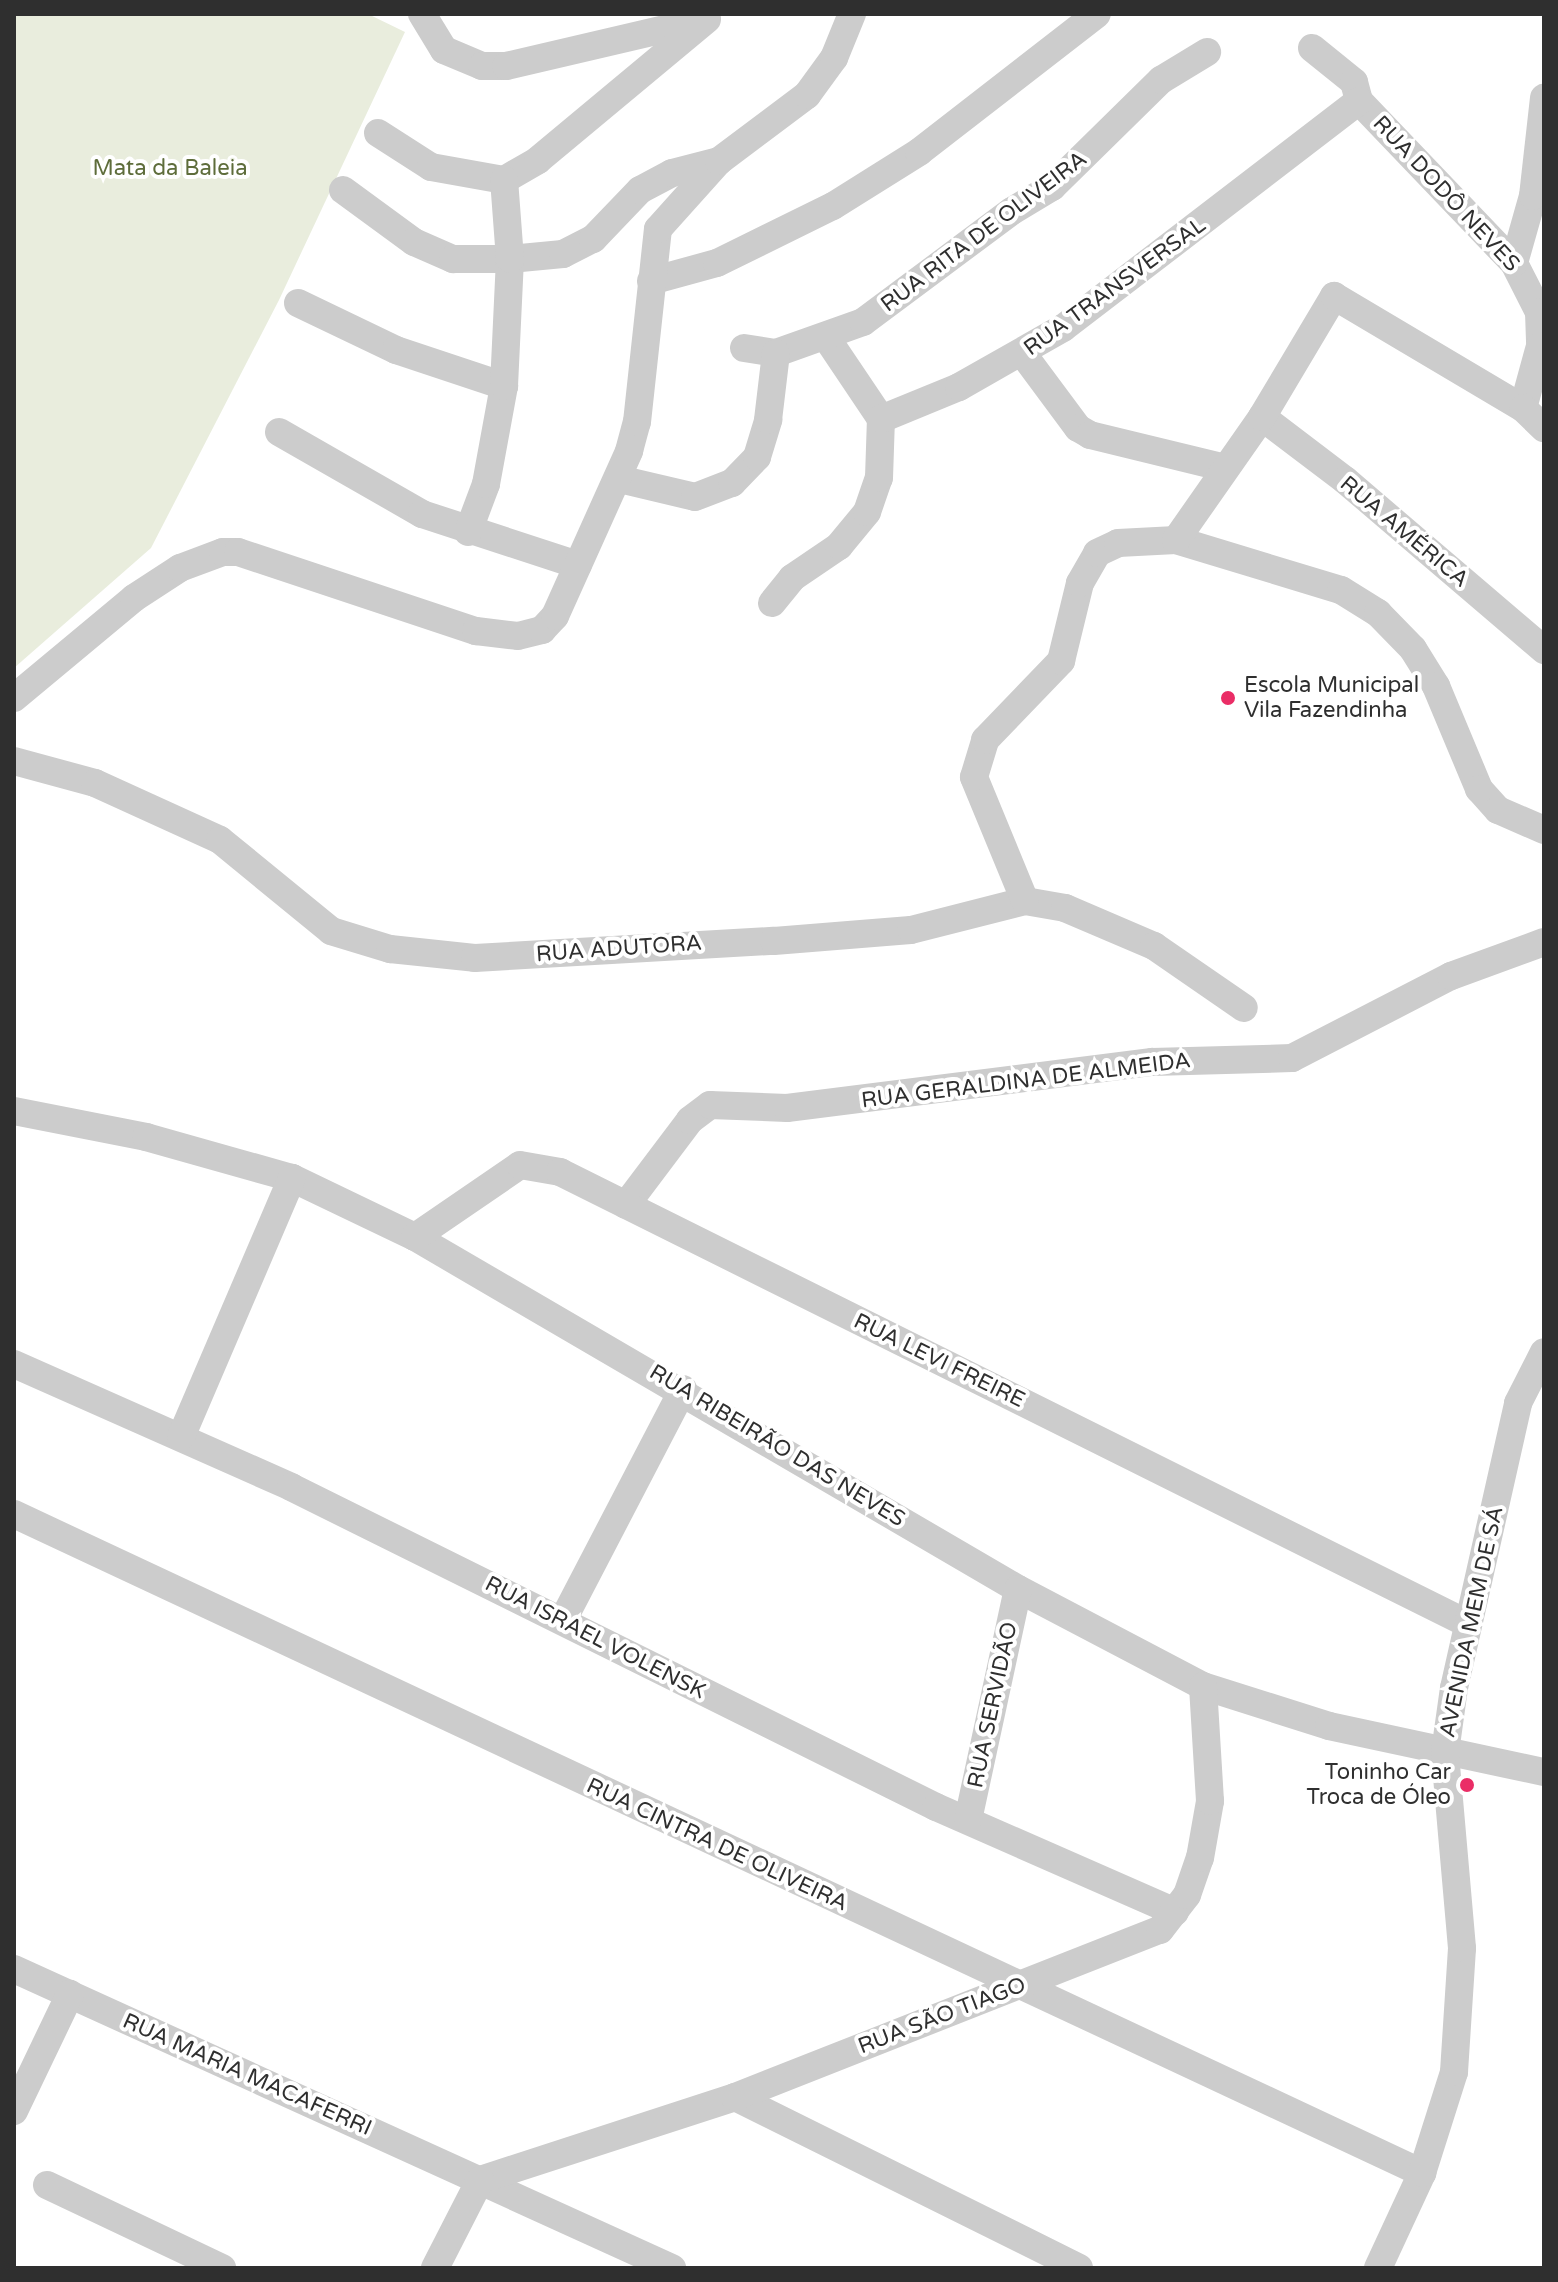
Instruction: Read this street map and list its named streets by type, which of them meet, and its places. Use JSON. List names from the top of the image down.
{
  "streets": {
    "street": [
      "RUA DODÔ NEVES",
      "RUA RITA DE OLIVEIRA",
      "RUA TRANSVERSAL",
      "RUA AMÉRICA",
      "RUA ADUTORA",
      "RUA GERALDINA DE ALMEIDA",
      "RUA LEVI FREIRE",
      "RUA RIBEIRÃO DAS NEVES",
      "AVENIDA MEM DE SÁ",
      "RUA ISRAEL VOLENSK",
      "RUA SERVIDÃO",
      "RUA CINTRA DE OLIVEIRA",
      "RUA SÃO TIAGO",
      "RUA MARIA MACAFERRI"
    ]
  },
  "crossings": [
    ["RUA DODÔ NEVES", "RUA TRANSVERSAL"],
    ["RUA GERALDINA DE ALMEIDA", "RUA LEVI FREIRE"],
    ["RUA LEVI FREIRE", "RUA RIBEIRÃO DAS NEVES"],
    ["RUA LEVI FREIRE", "AVENIDA MEM DE SÁ"],
    ["RUA RIBEIRÃO DAS NEVES", "AVENIDA MEM DE SÁ"],
    ["RUA RIBEIRÃO DAS NEVES", "RUA SERVIDÃO"],
    ["RUA RIBEIRÃO DAS NEVES", "RUA SÃO TIAGO"],
    ["AVENIDA MEM DE SÁ", "RUA CINTRA DE OLIVEIRA"],
    ["RUA ISRAEL VOLENSK", "RUA SERVIDÃO"],
    ["RUA ISRAEL VOLENSK", "RUA SÃO TIAGO"],
    ["RUA CINTRA DE OLIVEIRA", "RUA SÃO TIAGO"],
    ["RUA SÃO TIAGO", "RUA MARIA MACAFERRI"]
  ],
  "parks": ["Mata da Baleia"],
  "places": ["Escola Municipal Vila Fazendinha", "Toninho Car Troca de Óleo"]
}
